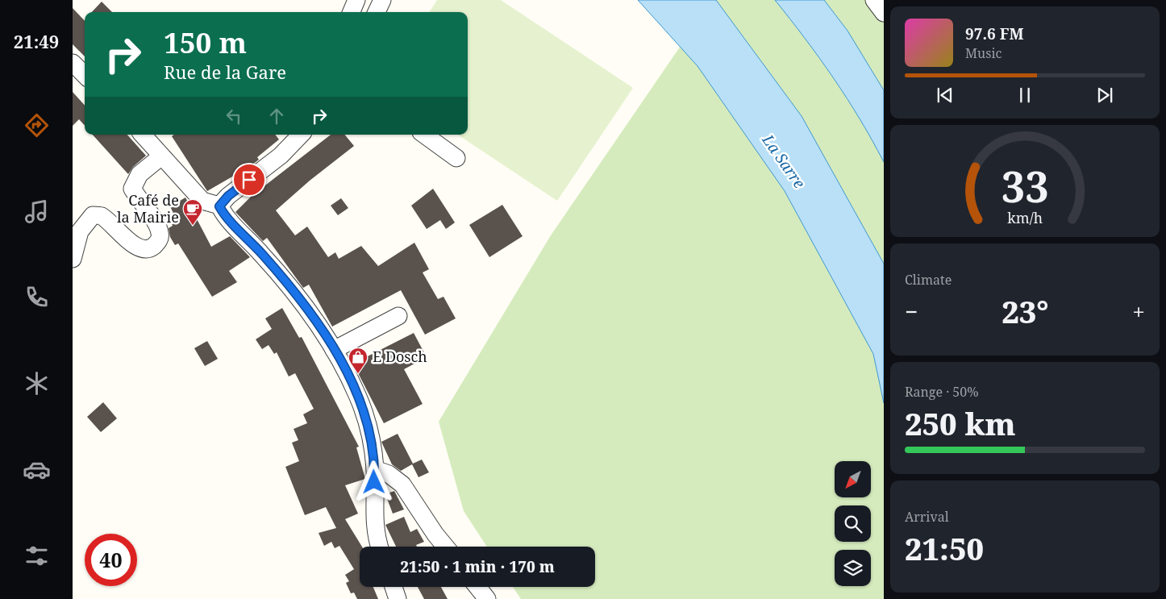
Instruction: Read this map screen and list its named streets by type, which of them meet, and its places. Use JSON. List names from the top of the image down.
{
  "water": ["La Sarre"],
  "places": {
    "cafe": ["Café de la Mairie"],
    "shop": ["E Dosch"]
  },
  "north": "bottom left",
  "page": {
    "tabs": "21:49",
    "turn": ["150 m", "Rue de la Gare"],
    "song": ["97.6 FM", "Music"],
    "tile": [
      "Climate",
      ["Range · 50%", "250 km"],
      ["Arrival", "21:50"]
    ],
    "heat": ["−", "23°", "+"],
    "limit": "40",
    "trip": "21:50 · 1 min · 170 m",
    "gauge": ["33", "km/h"]
  }
}
